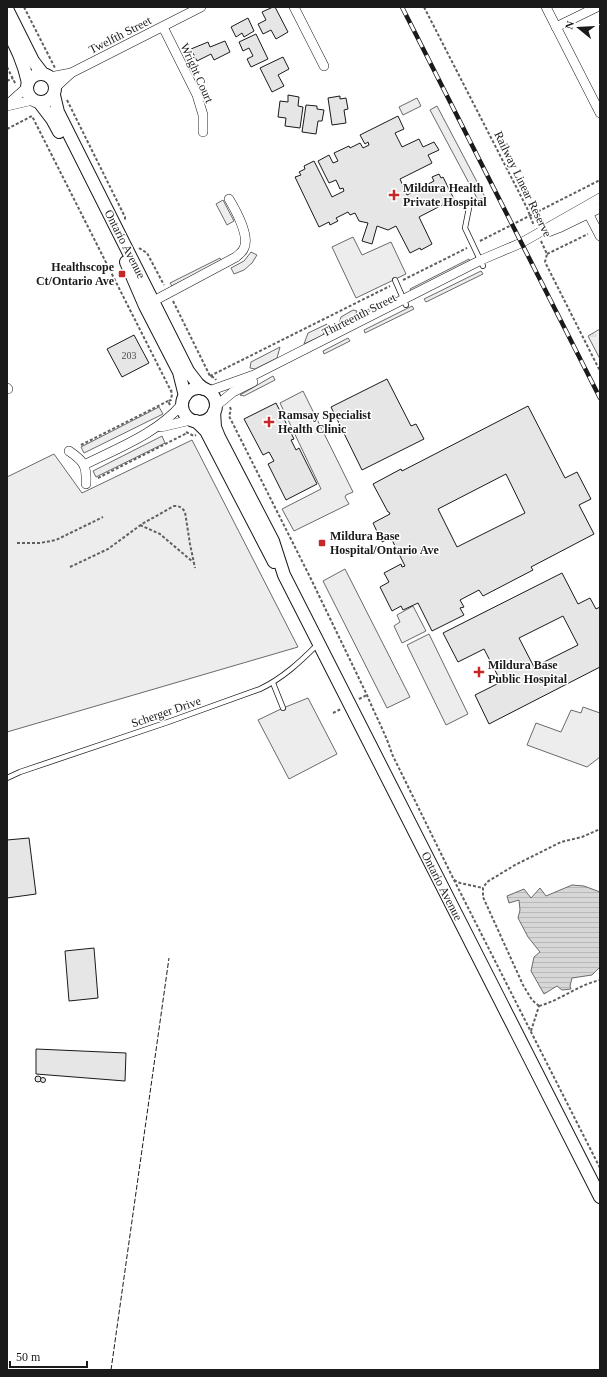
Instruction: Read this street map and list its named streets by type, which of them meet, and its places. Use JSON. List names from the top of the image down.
{
  "streets": {
    "street": [
      "Twelfth Street",
      "Wright Court",
      "Ontario Avenue",
      "Thirteenth Street"
    ],
    "lane": ["Scherger Drive"],
    "path": ["Railway Linear Reserve"]
  },
  "crossings": [
    ["Twelfth Street", "Wright Court"],
    ["Twelfth Street", "Ontario Avenue"],
    ["Railway Linear Reserve", "Thirteenth Street"],
    ["Ontario Avenue", "Thirteenth Street"],
    ["Ontario Avenue", "Scherger Drive"]
  ],
  "places": {
    "health": ["Mildura Health Private Hospital", "Ramsay Specialist Health Clinic", "Mildura Base Public Hospital"],
    "transit": ["Healthscope Ct/Ontario Ave", "Mildura Base Hospital/Ontario Ave"]
  },
  "house_numbers": ["203"],
  "scale_bar": "50 m",
  "north": "left"
}
